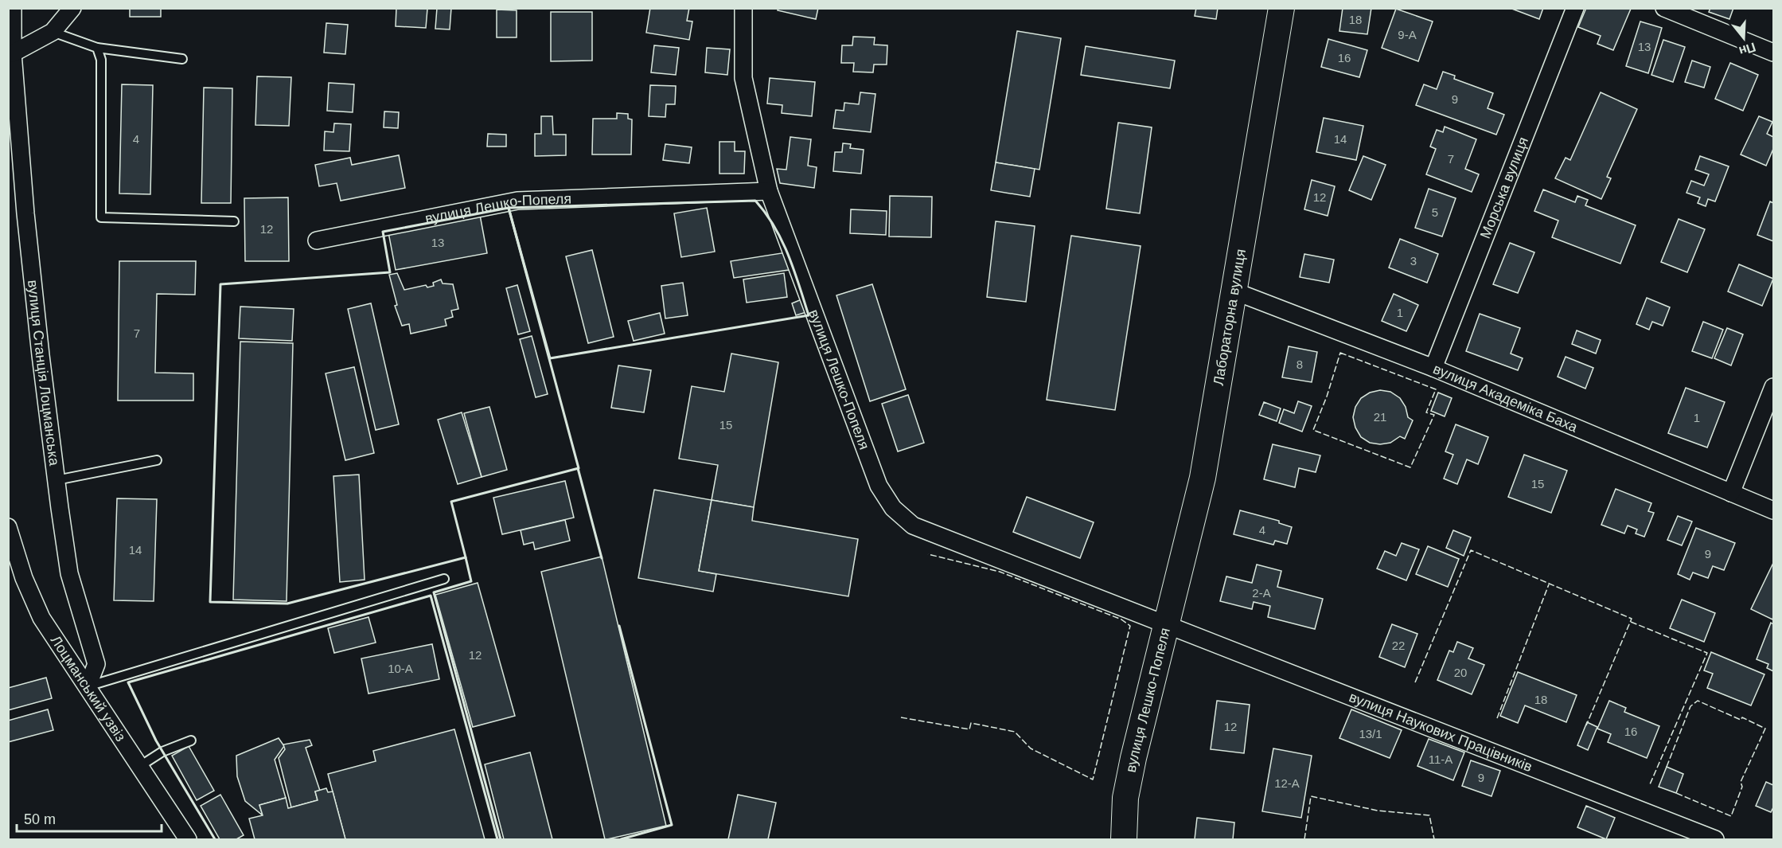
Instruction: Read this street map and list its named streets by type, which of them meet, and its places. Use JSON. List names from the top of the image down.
{
  "streets": {
    "main road": ["вулиця Лешко-Попеля", "Лабораторна вулиця"],
    "street": [
      "Морська вулиця",
      "вулиця Станція Лоцманська",
      "вулиця Академіка Баха",
      "Лоцманський узвіз",
      "вулиця Наукових Працівників"
    ]
  },
  "crossings": [
    ["Морська вулиця", "вулиця Академіка Баха"],
    ["вулиця Лешко-Попеля", "Лабораторна вулиця"],
    ["вулиця Лешко-Попеля", "вулиця Наукових Працівників"],
    ["Лабораторна вулиця", "вулиця Академіка Баха"],
    ["Лабораторна вулиця", "вулиця Наукових Працівників"],
    ["вулиця Станція Лоцманська", "Лоцманський узвіз"]
  ],
  "house_numbers": [
    "18",
    "9-А",
    "13",
    "16",
    "9",
    "4",
    "14",
    "7",
    "12",
    "5",
    "12",
    "13",
    "3",
    "1",
    "7",
    "8",
    "21",
    "1",
    "15",
    "15",
    "4",
    "14",
    "9",
    "2-А",
    "22",
    "12",
    "10-А",
    "20",
    "18",
    "12",
    "16",
    "13/1",
    "11-А",
    "9",
    "12-А"
  ],
  "scale_bar": "50 m",
  "north": "bottom"
}
